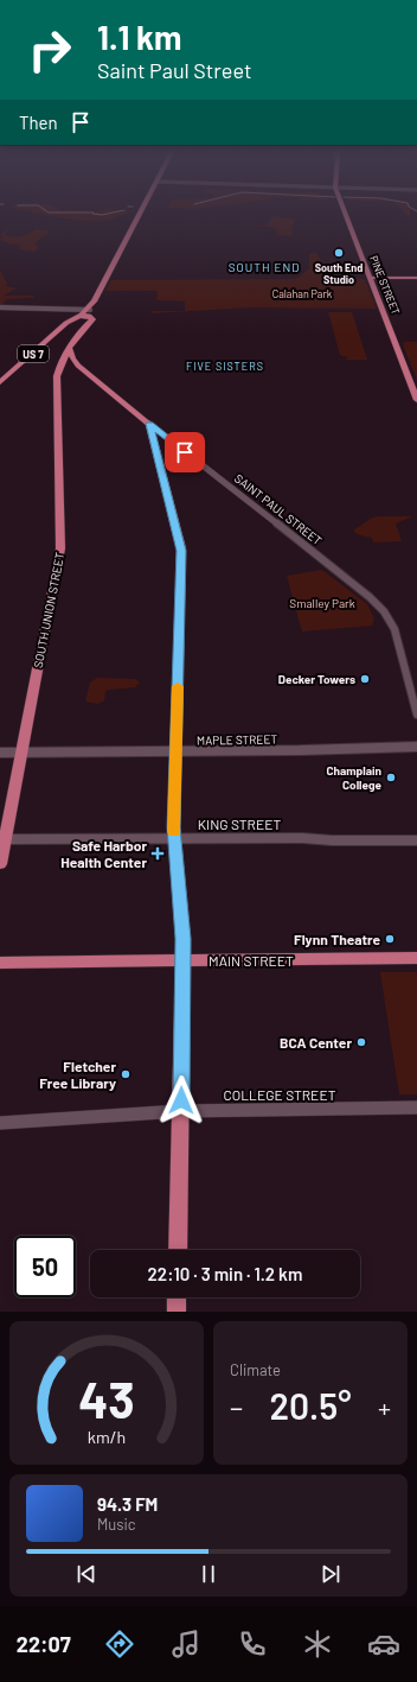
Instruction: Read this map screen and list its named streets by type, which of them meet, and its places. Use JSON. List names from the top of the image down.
{
  "streets": {
    "main road": [
      "PINE STREET",
      "US 7",
      "SAINT PAUL STREET",
      "SOUTH UNION STREET",
      "MAIN STREET"
    ],
    "street": ["MAPLE STREET", "KING STREET", "COLLEGE STREET"]
  },
  "crossings": [
    ["US 7", "SOUTH UNION STREET"],
    ["SAINT PAUL STREET", "SOUTH UNION STREET"],
    ["SOUTH UNION STREET", "MAPLE STREET"],
    ["SOUTH UNION STREET", "KING STREET"]
  ],
  "districts": ["SOUTH END", "FIVE SISTERS"],
  "parks": ["Calahan Park", "Smalley Park"],
  "places": {
    "other": [
      "South End Studio",
      "Decker Towers",
      "Champlain College",
      "Flynn Theatre",
      "BCA Center",
      "Fletcher Free Library"
    ],
    "health": ["Safe Harbor Health Center"]
  },
  "page": {
    "turn": ["1.1 km", "Saint Paul Street"],
    "then": "Then",
    "limit": "50",
    "trip": "22:10 · 3 min · 1.2 km",
    "tile": "Climate",
    "heat": ["−", "20.5°", "+"],
    "song": ["94.3 FM", "Music"],
    "tabs": "22:07",
    "gauge": ["43", "km/h"]
  }
}
